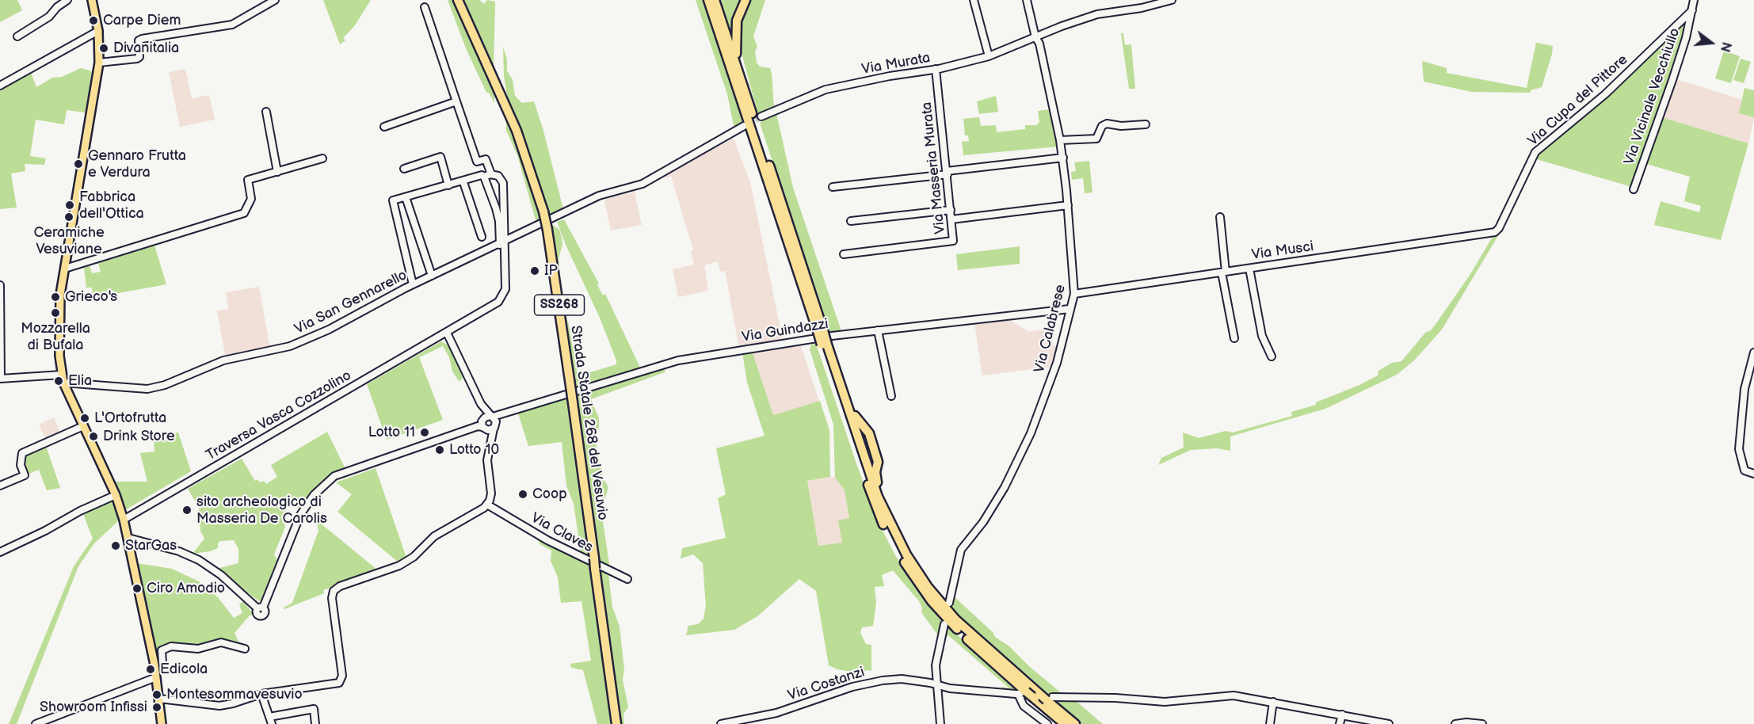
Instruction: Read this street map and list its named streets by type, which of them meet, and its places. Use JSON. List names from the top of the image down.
{
  "streets": {
    "highway": ["SS268", "Strada Statale 268 del Vesuvio"],
    "street": [
      "Via Murata",
      "Via Vicinale Vecchiullo",
      "Via Cupa del Pittore",
      "Via Masseria Murata",
      "Via Musci",
      "Via San Gennarello",
      "Via Calabrese",
      "Via Guindazzi",
      "Traversa Vasca Cozzolino",
      "Via Claves",
      "Via Costanzi"
    ]
  },
  "crossings": [
    ["Via Murata", "Via Masseria Murata"],
    ["Via Murata", "Via Calabrese"],
    ["Via Vicinale Vecchiullo", "Via Cupa del Pittore"],
    ["Via Cupa del Pittore", "Via Musci"],
    ["Via Musci", "Via Calabrese"],
    ["Via San Gennarello", "Traversa Vasca Cozzolino"],
    ["Via Calabrese", "Via Guindazzi"]
  ],
  "places": [
    "Carpe Diem",
    "Divanitalia",
    "Gennaro Frutta e Verdura",
    "Fabbrica dell'Ottica",
    "Ceramiche Vesuviane",
    "IP",
    "Grieco's",
    "Mozzarella di Bufala",
    "Elia",
    "L'Ortofrutta",
    "Lotto 11",
    "Drink Store",
    "Lotto 10",
    "Coop",
    "sito archeologico di Masseria De Carolis",
    "StarGas",
    "Ciro Amodio",
    "Edicola",
    "Montesommavesuvio",
    "Showroom Infissi"
  ],
  "north": "right"
}
